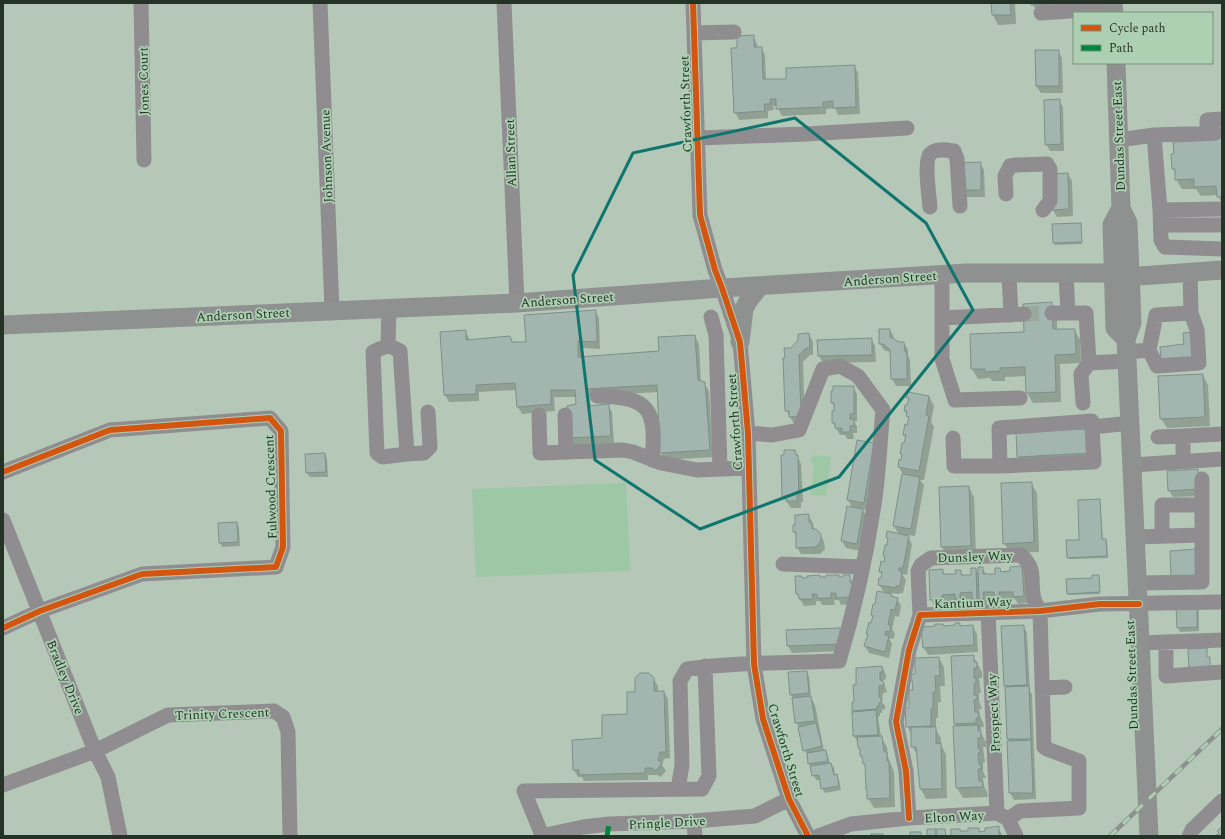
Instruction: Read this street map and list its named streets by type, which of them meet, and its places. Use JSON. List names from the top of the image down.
{
  "streets": {
    "main road": ["Dundas Street East", "Anderson Street"],
    "street": [
      "Jones Court",
      "Crawforth Street",
      "Allan Street",
      "Johnson Avenue",
      "Fulwood Crescent",
      "Dunsley Way",
      "Kantium Way",
      "Bradley Drive",
      "Trinity Crescent",
      "Prospect Way",
      "Elton Way",
      "Pringle Drive"
    ]
  },
  "crossings": [
    ["Crawforth Street", "Anderson Street"],
    ["Crawforth Street", "Pringle Drive"],
    ["Dundas Street East", "Anderson Street"],
    ["Dundas Street East", "Kantium Way"],
    ["Allan Street", "Anderson Street"],
    ["Johnson Avenue", "Anderson Street"],
    ["Fulwood Crescent", "Bradley Drive"],
    ["Dunsley Way", "Kantium Way"],
    ["Dunsley Way", "Prospect Way"],
    ["Dunsley Way", "Elton Way"],
    ["Kantium Way", "Prospect Way"],
    ["Kantium Way", "Elton Way"],
    ["Bradley Drive", "Trinity Crescent"],
    ["Prospect Way", "Elton Way"]
  ],
  "legend": ["Cycle path", "Path"]
}
